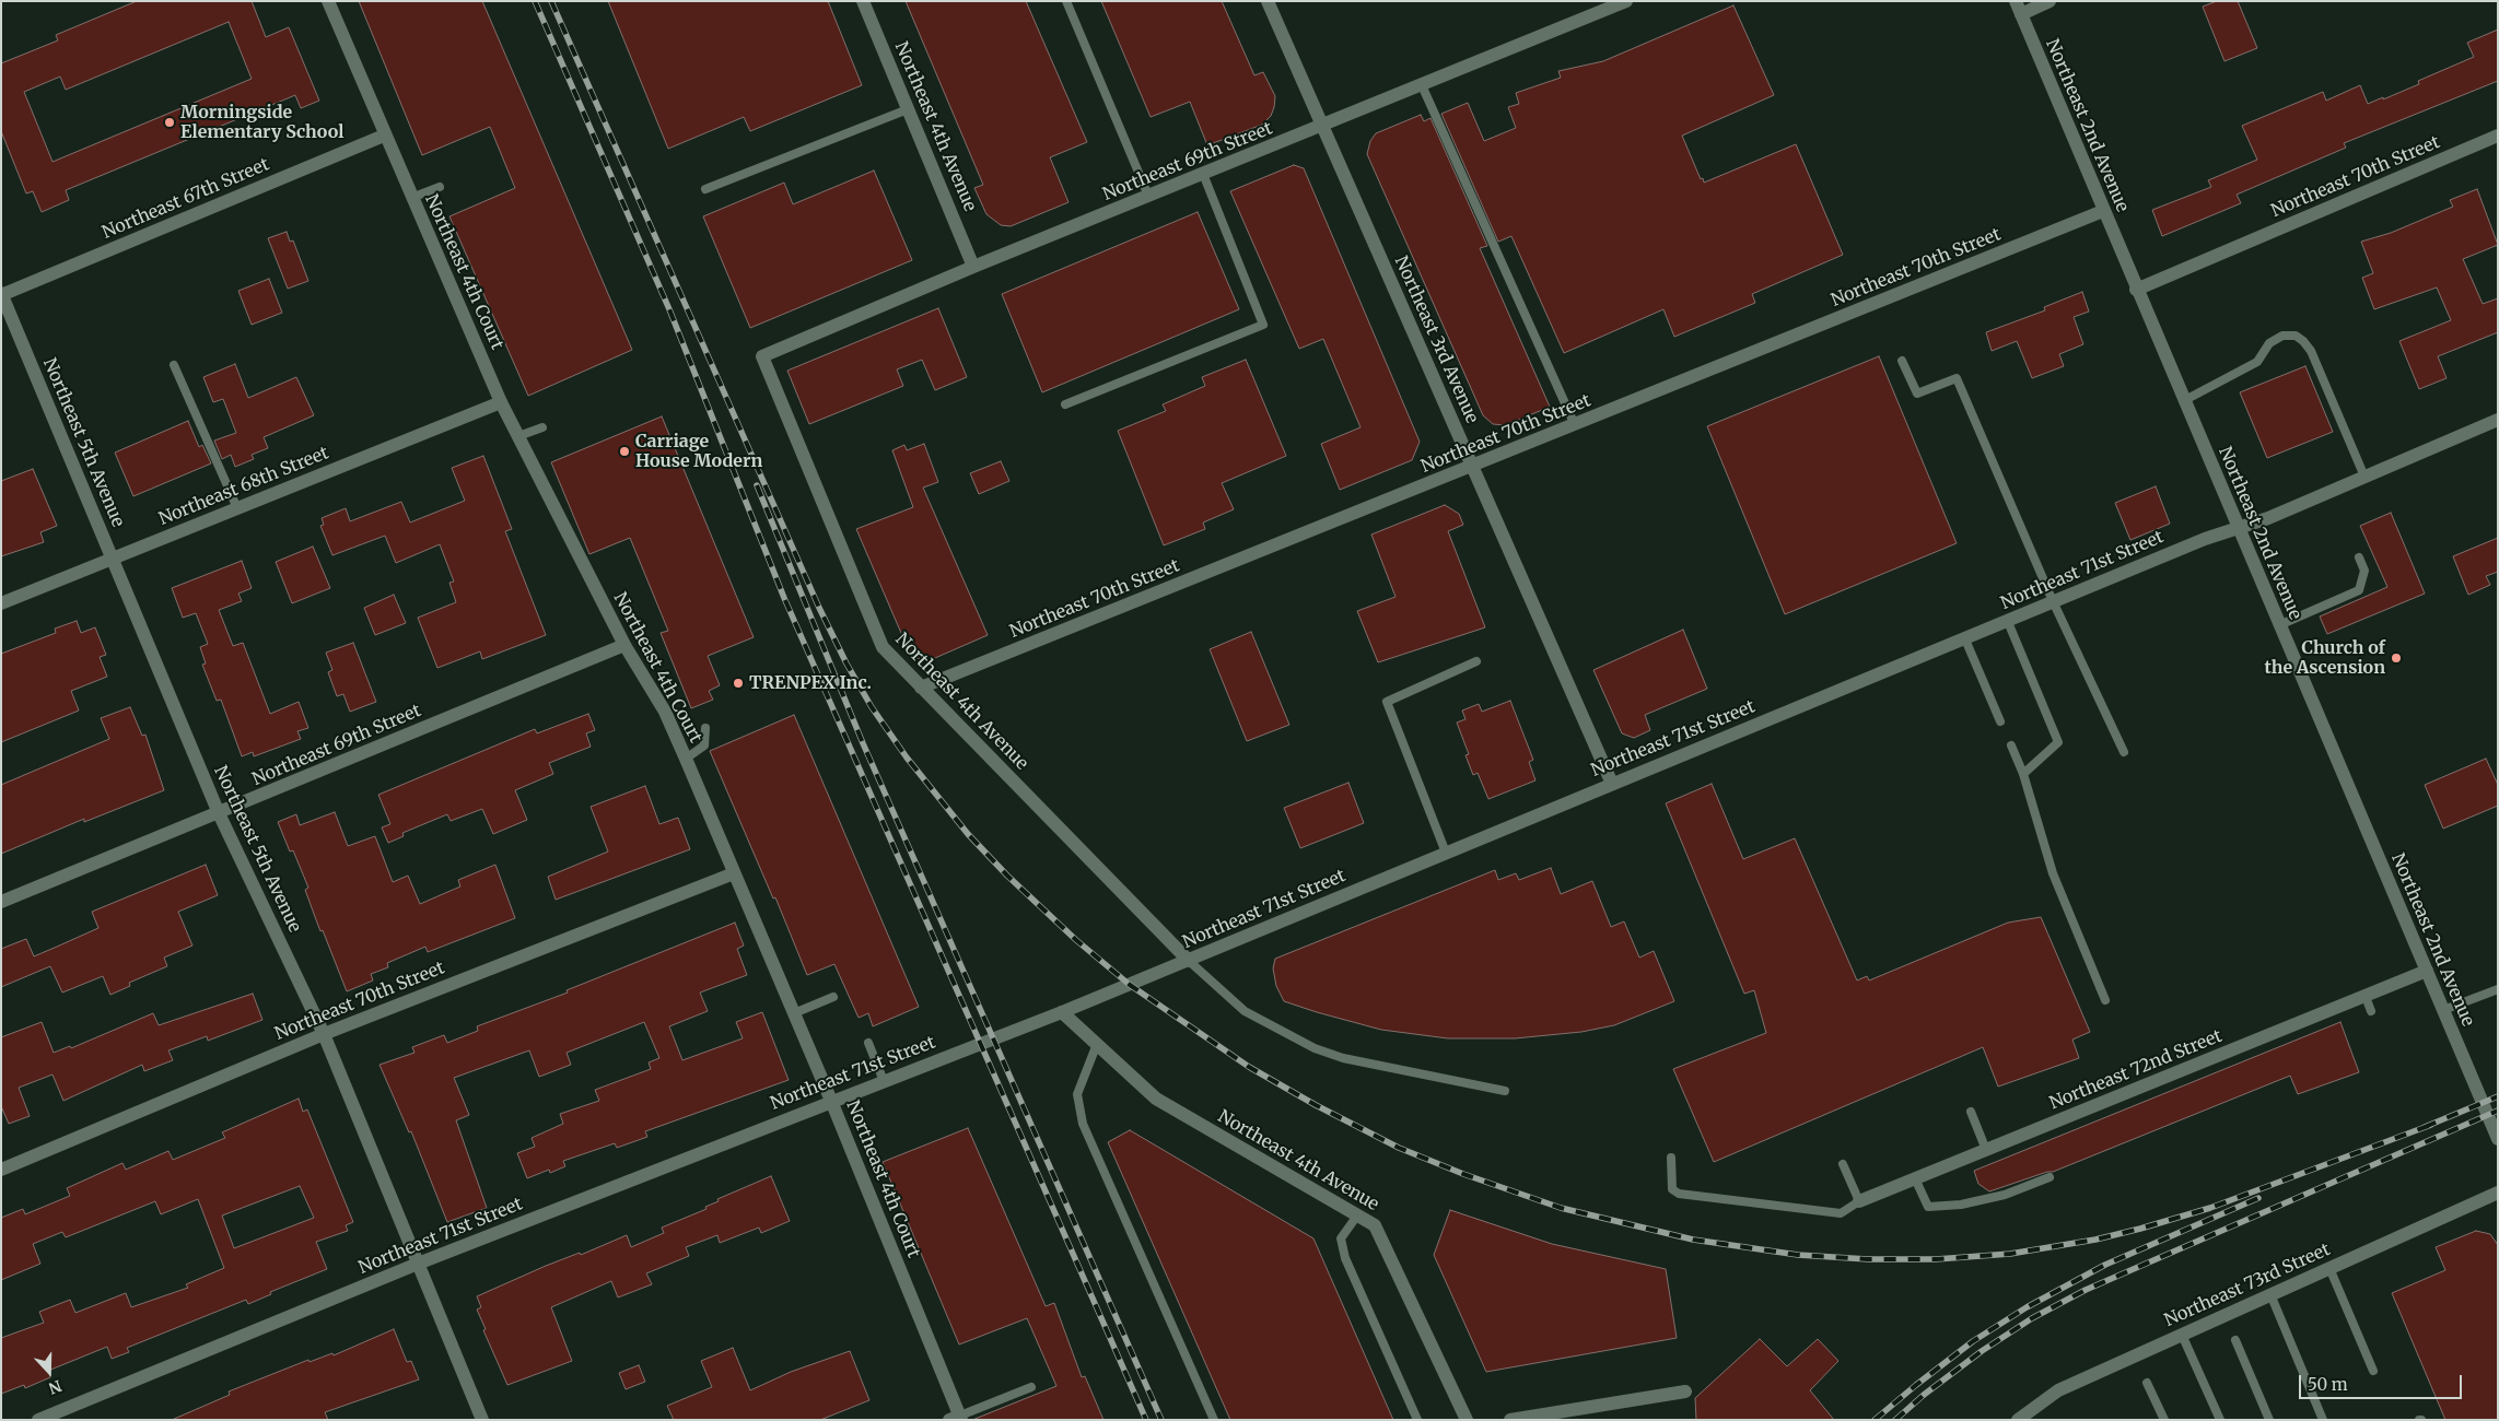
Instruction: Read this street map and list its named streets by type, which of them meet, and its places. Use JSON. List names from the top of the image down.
{
  "streets": {
    "street": [
      "Northeast 2nd Avenue",
      "Northeast 4th Avenue",
      "Northeast 69th Street",
      "Northeast 70th Street",
      "Northeast 67th Street",
      "Northeast 4th Court",
      "Northeast 3rd Avenue",
      "Northeast 5th Avenue",
      "Northeast 68th Street",
      "Northeast 71st Street",
      "Northeast 72nd Street",
      "Northeast 73rd Street"
    ]
  },
  "crossings": [
    ["Northeast 2nd Avenue", "Northeast 70th Street"],
    ["Northeast 2nd Avenue", "Northeast 71st Street"],
    ["Northeast 2nd Avenue", "Northeast 72nd Street"],
    ["Northeast 4th Avenue", "Northeast 69th Street"],
    ["Northeast 4th Avenue", "Northeast 70th Street"],
    ["Northeast 4th Avenue", "Northeast 71st Street"],
    ["Northeast 69th Street", "Northeast 4th Court"],
    ["Northeast 69th Street", "Northeast 3rd Avenue"],
    ["Northeast 69th Street", "Northeast 5th Avenue"],
    ["Northeast 70th Street", "Northeast 4th Court"],
    ["Northeast 70th Street", "Northeast 3rd Avenue"],
    ["Northeast 70th Street", "Northeast 5th Avenue"],
    ["Northeast 67th Street", "Northeast 4th Court"],
    ["Northeast 67th Street", "Northeast 5th Avenue"],
    ["Northeast 4th Court", "Northeast 68th Street"],
    ["Northeast 4th Court", "Northeast 71st Street"],
    ["Northeast 3rd Avenue", "Northeast 71st Street"],
    ["Northeast 5th Avenue", "Northeast 68th Street"],
    ["Northeast 5th Avenue", "Northeast 71st Street"]
  ],
  "places": [
    "Morningside Elementary School",
    "Carriage House Modern",
    "Church of the Ascension",
    "TRENPEX Inc."
  ],
  "scale_bar": "50 m",
  "north": "bottom"
}
